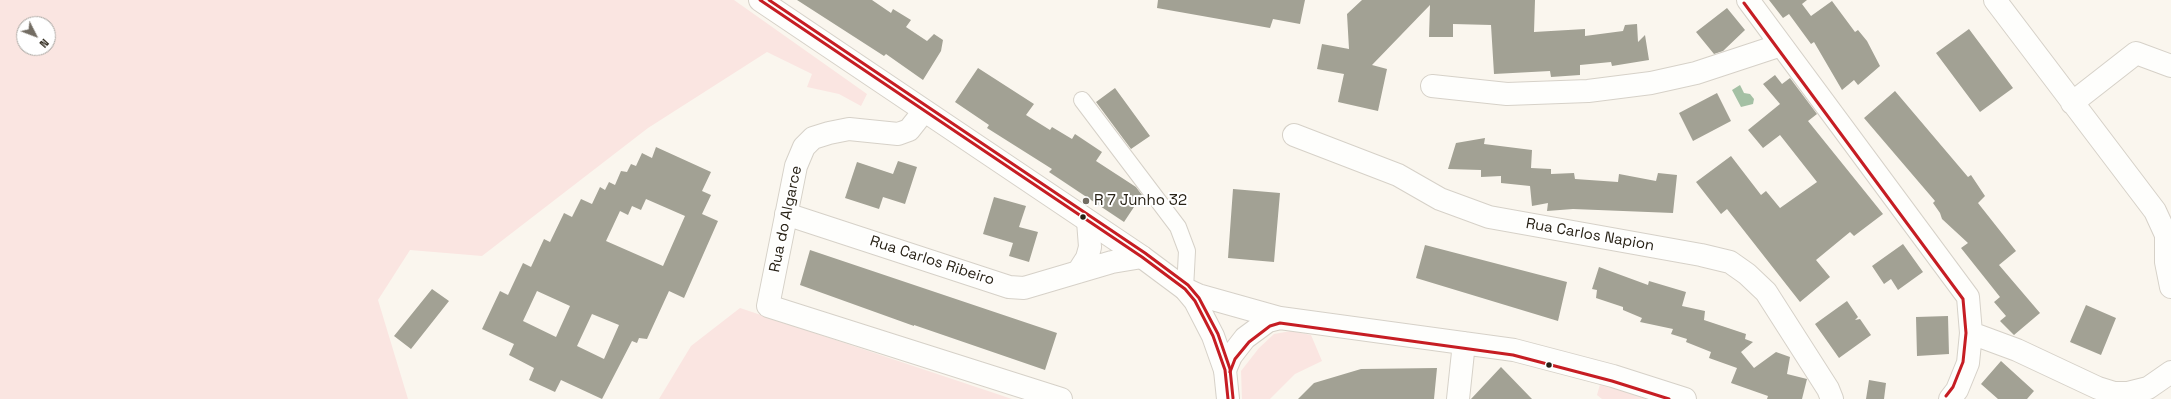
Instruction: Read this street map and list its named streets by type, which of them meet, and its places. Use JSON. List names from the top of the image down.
{
  "streets": {
    "street": ["Rua do Algarce", "Rua Carlos Napion", "Rua Carlos Ribeiro"]
  },
  "crossings": [
    ["Rua do Algarce", "Rua Carlos Ribeiro"]
  ],
  "places": ["R 7 Junho 32"],
  "north": "bottom right"
}
